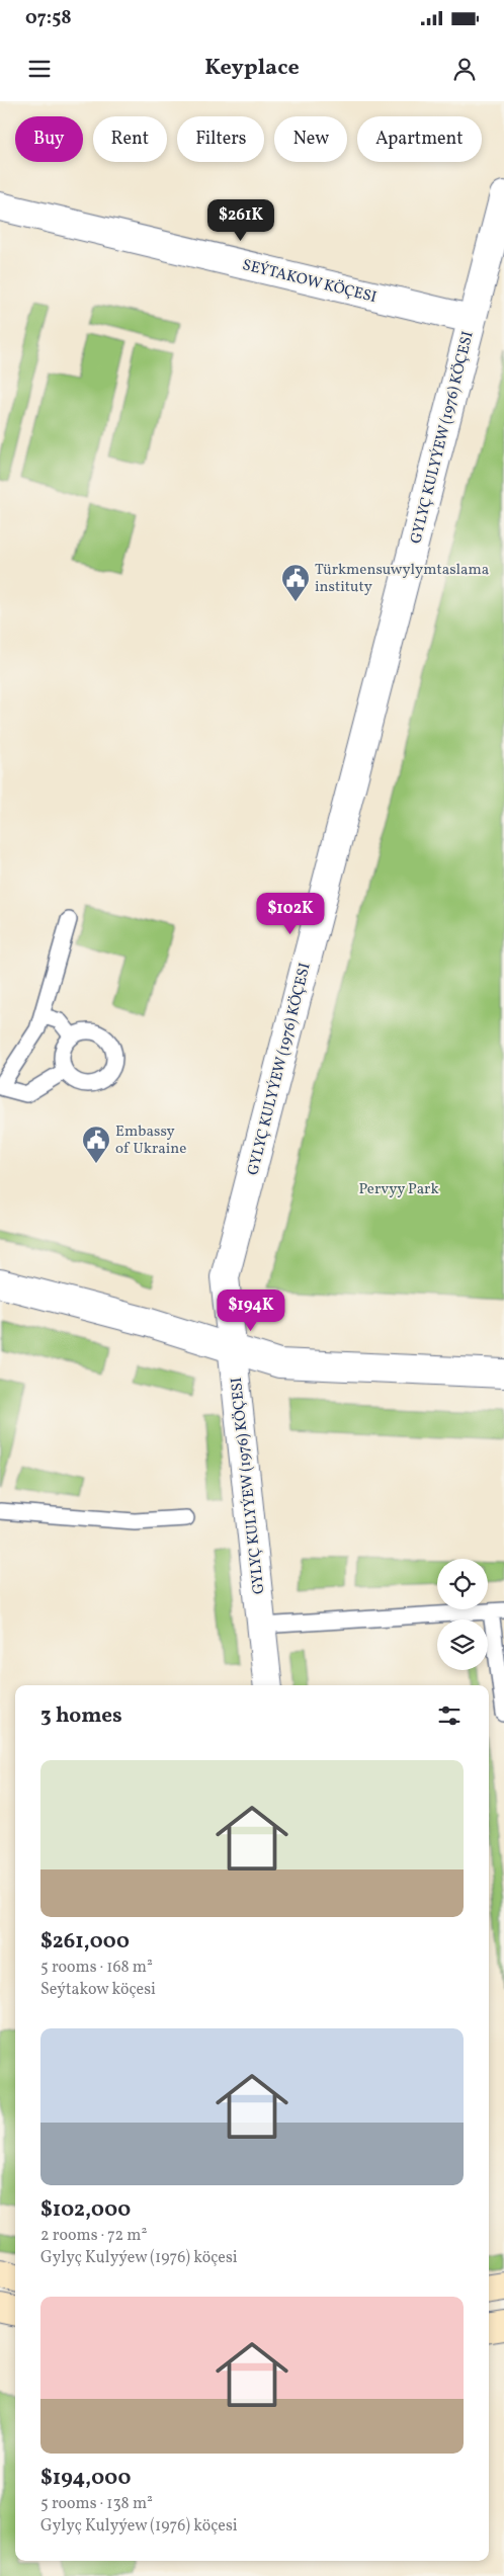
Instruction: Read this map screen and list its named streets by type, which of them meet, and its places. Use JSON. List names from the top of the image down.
{
  "streets": {
    "street": ["SEÝTAKOW KÖÇESI", "GYLYÇ KULYÝEW (1976) KÖÇESI"]
  },
  "crossings": [
    ["SEÝTAKOW KÖÇESI", "GYLYÇ KULYÝEW (1976) KÖÇESI"]
  ],
  "parks": ["Pervyy Park"],
  "places": {
    "public building": ["Türkmensuwylymtaslama instituty", "Embassy of Ukraine"]
  },
  "page": {
    "status": "07:58",
    "header": "Keyplace",
    "chip": [
      "Buy",
      "Rent",
      "Filters",
      "New",
      "Apartment"
    ],
    "price": ["$261K", "$102K", "$194K"],
    "heading": "3 homes",
    "list": [
      {
        "name": "$261,000",
        "note": "5 rooms · 168 m² · Seýtakow köçesi"
      },
      {
        "name": "$102,000",
        "note": "2 rooms · 72 m² · Gylyç Kulyýew (1976) köçesi"
      },
      {
        "name": "$194,000",
        "note": "5 rooms · 138 m² · Gylyç Kulyýew (1976) köçesi"
      }
    ]
  }
}
